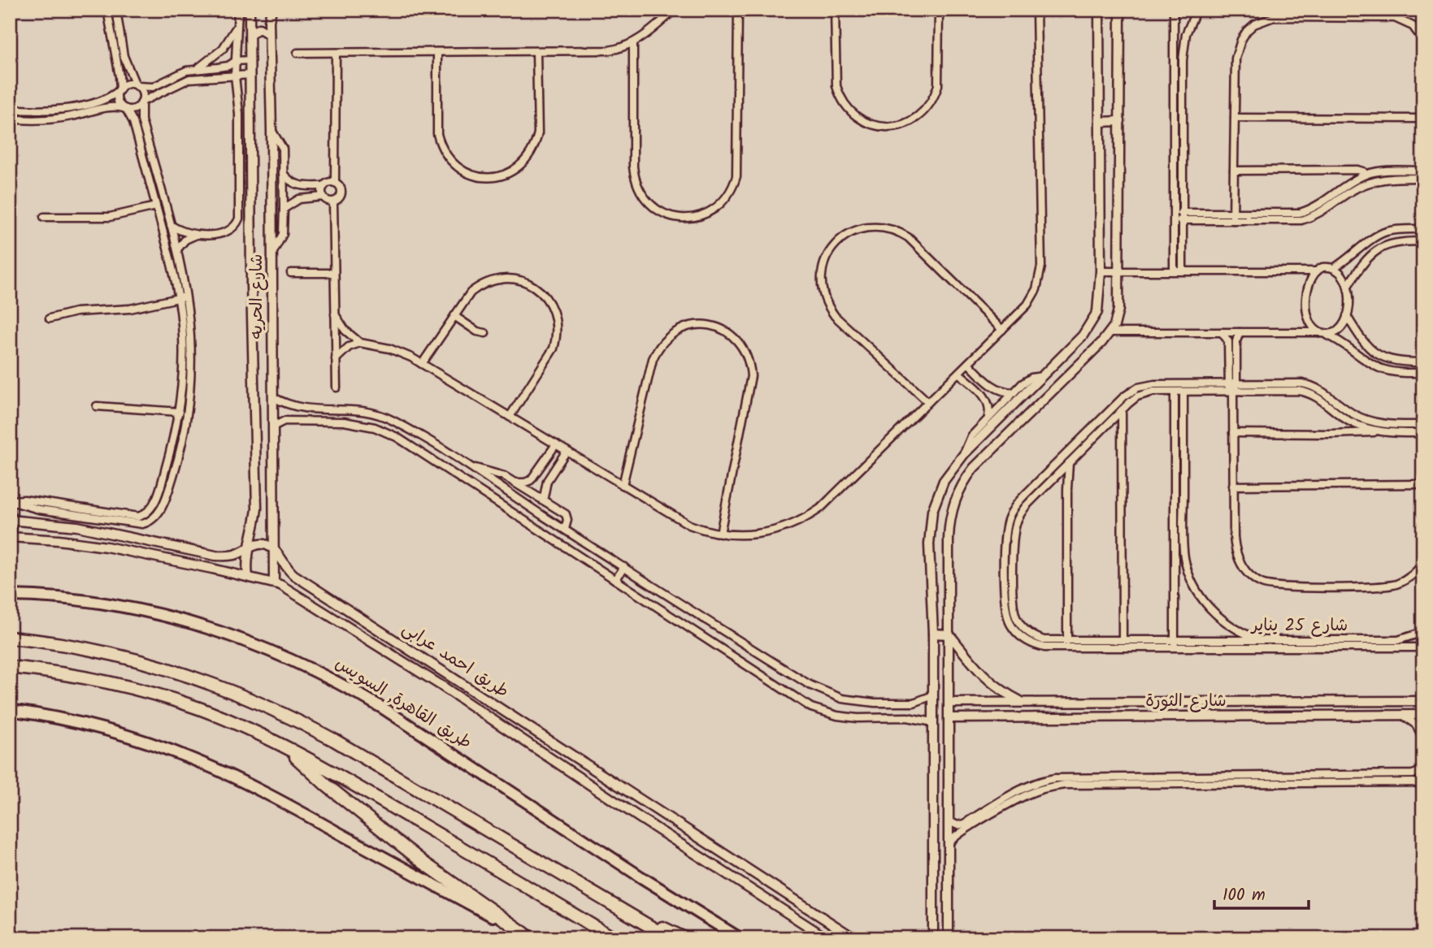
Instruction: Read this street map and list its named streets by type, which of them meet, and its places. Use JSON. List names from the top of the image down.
{
  "streets": {
    "highway": ["طريق القاهرة, السويس"],
    "street": [
      "شارع الحريه",
      "شارع 25 يناير",
      "طريق احمد عرابى",
      "شارع الثورة"
    ]
  },
  "crossings": [
    ["شارع الحريه", "طريق احمد عرابى"]
  ],
  "scale_bar": "100 m"
}
